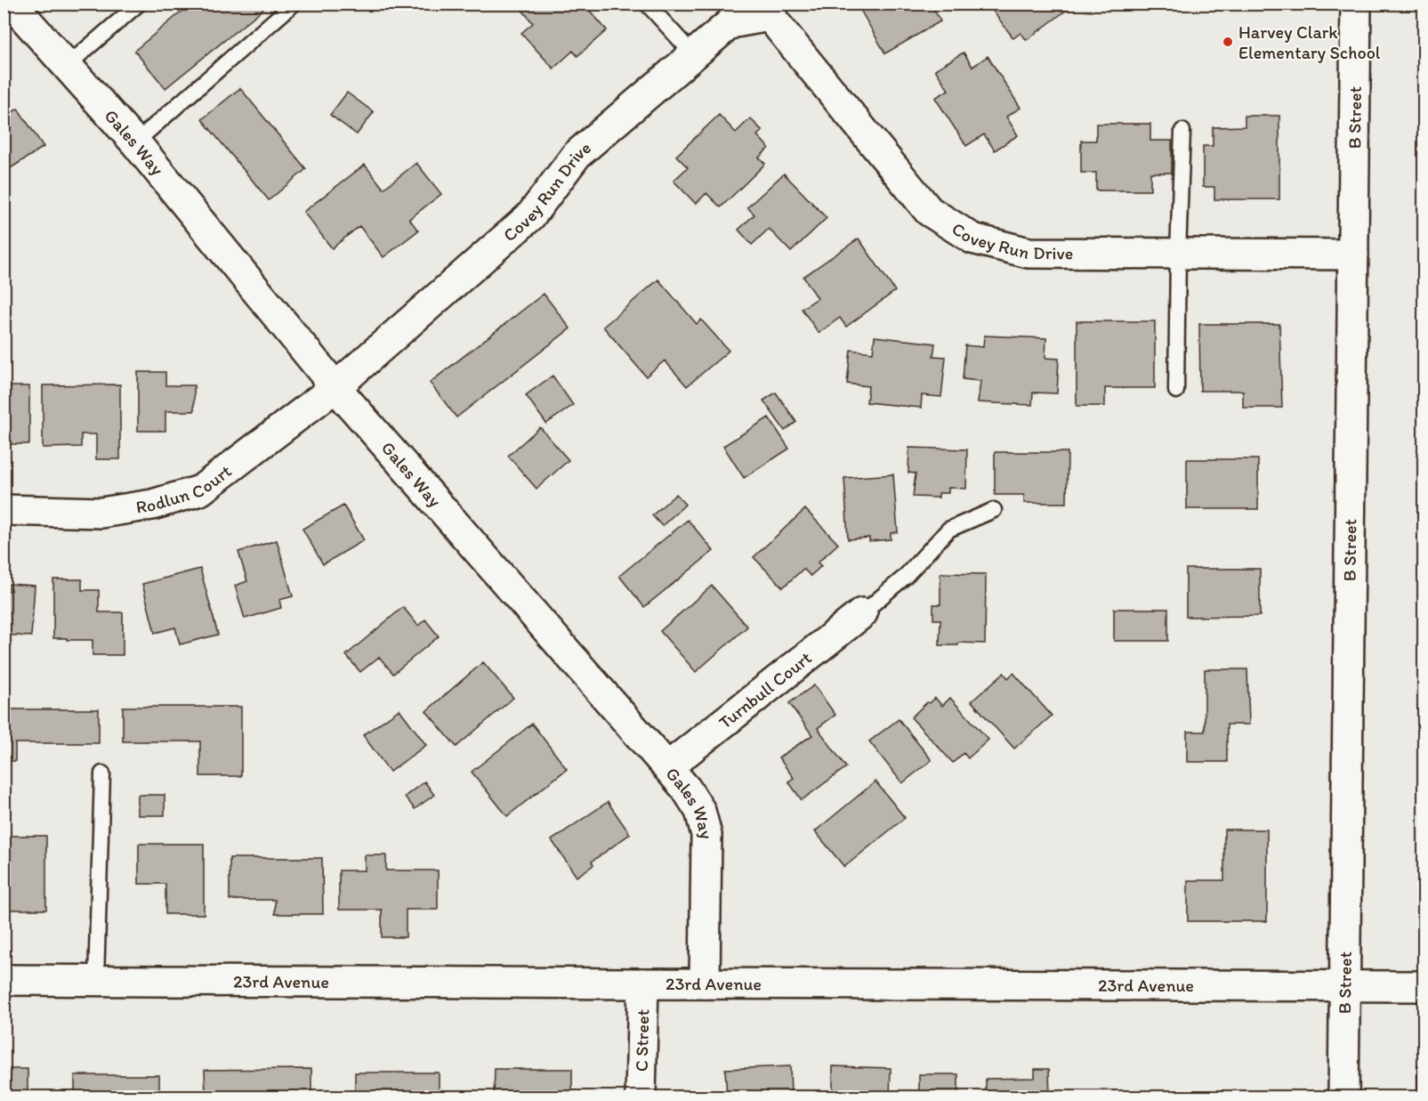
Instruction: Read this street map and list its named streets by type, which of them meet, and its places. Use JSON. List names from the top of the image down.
{
  "streets": {
    "street": [
      "B Street",
      "Gales Way",
      "Covey Run Drive",
      "Rodlun Court",
      "Turnbull Court",
      "23rd Avenue",
      "C Street"
    ]
  },
  "crossings": [
    ["B Street", "Covey Run Drive"],
    ["B Street", "23rd Avenue"],
    ["Gales Way", "Covey Run Drive"],
    ["Gales Way", "Rodlun Court"],
    ["Gales Way", "Turnbull Court"],
    ["Gales Way", "23rd Avenue"],
    ["Covey Run Drive", "Rodlun Court"],
    ["23rd Avenue", "C Street"]
  ],
  "places": ["Harvey Clark Elementary School"]
}
